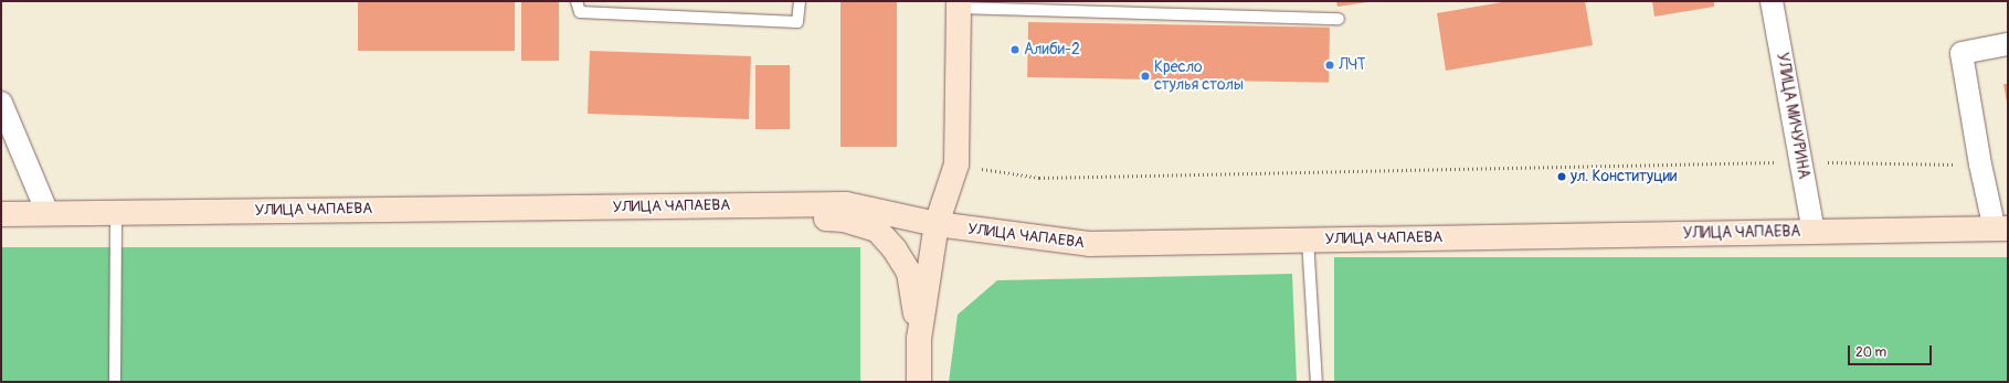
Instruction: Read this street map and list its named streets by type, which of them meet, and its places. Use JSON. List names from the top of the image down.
{
  "streets": {
    "main road": ["УЛИЦА ЧАПАЕВА"],
    "street": ["УЛИЦА МИЧУРИНА"]
  },
  "crossings": [
    ["УЛИЦА МИЧУРИНА", "УЛИЦА ЧАПАЕВА"]
  ],
  "places": [
    "Алиби-2",
    "ЛЧТ",
    "Кресло стулья столы",
    "ул. Конституции"
  ],
  "scale_bar": "20 m"
}
